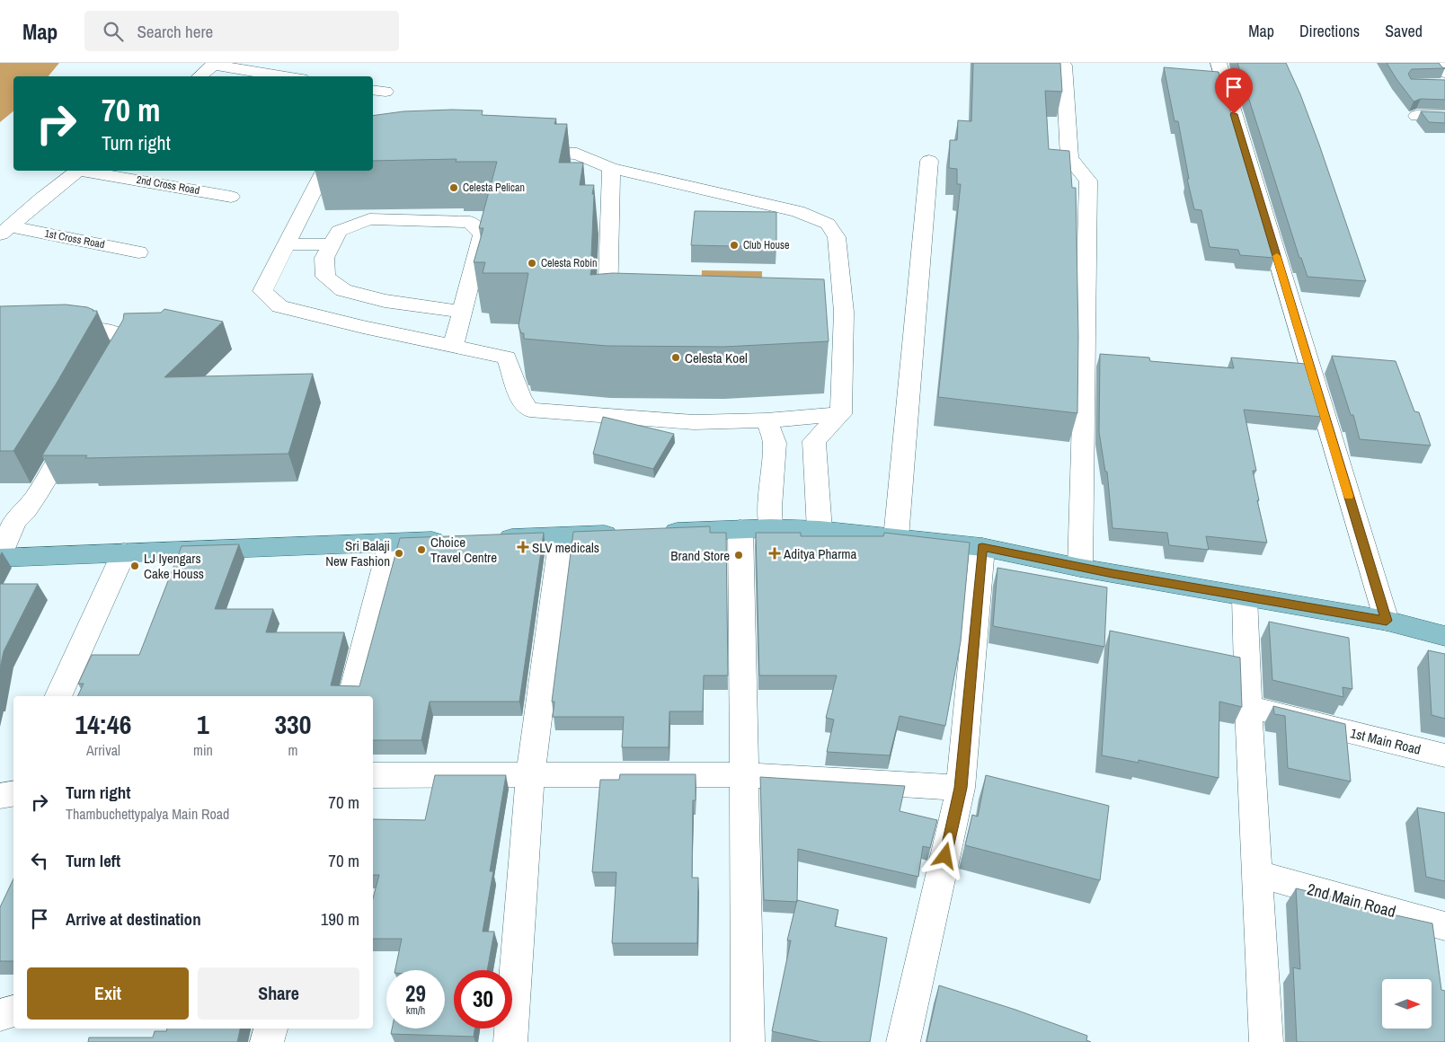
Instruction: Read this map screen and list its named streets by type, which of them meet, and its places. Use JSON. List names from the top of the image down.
{
  "streets": {
    "street": [
      "2nd Cross Road",
      "1st Cross Road",
      "1st Main Road",
      "2nd Main Road"
    ]
  },
  "places": {
    "other": [
      "Celesta Pelican",
      "Club House",
      "Celesta Robin",
      "Celesta Koel",
      "Choice Travel Centre",
      "Sri Balaji New Fashion",
      "Brand Store",
      "LJ Iyengars Cake Houss"
    ],
    "health": ["SLV medicals", "Aditya Pharma"]
  },
  "north": "right",
  "page": {
    "header": "Map",
    "search": "Search here",
    "nav": ["Map", "Directions", "Saved"],
    "turn": ["70 m", "Turn right"],
    "eta": [
      "14:46",
      "Arrival",
      "1",
      "min",
      "330",
      "m"
    ],
    "list": [
      {
        "name": "Turn right",
        "note": "Thambuchettypalya Main Road",
        "value": "70 m"
      },
      {
        "name": "Turn left",
        "value": "70 m"
      },
      {
        "name": "Arrive at destination",
        "value": "190 m"
      }
    ],
    "buttons": ["Exit", "Share"],
    "speed": "29 km/h",
    "limit": "30"
  }
}
